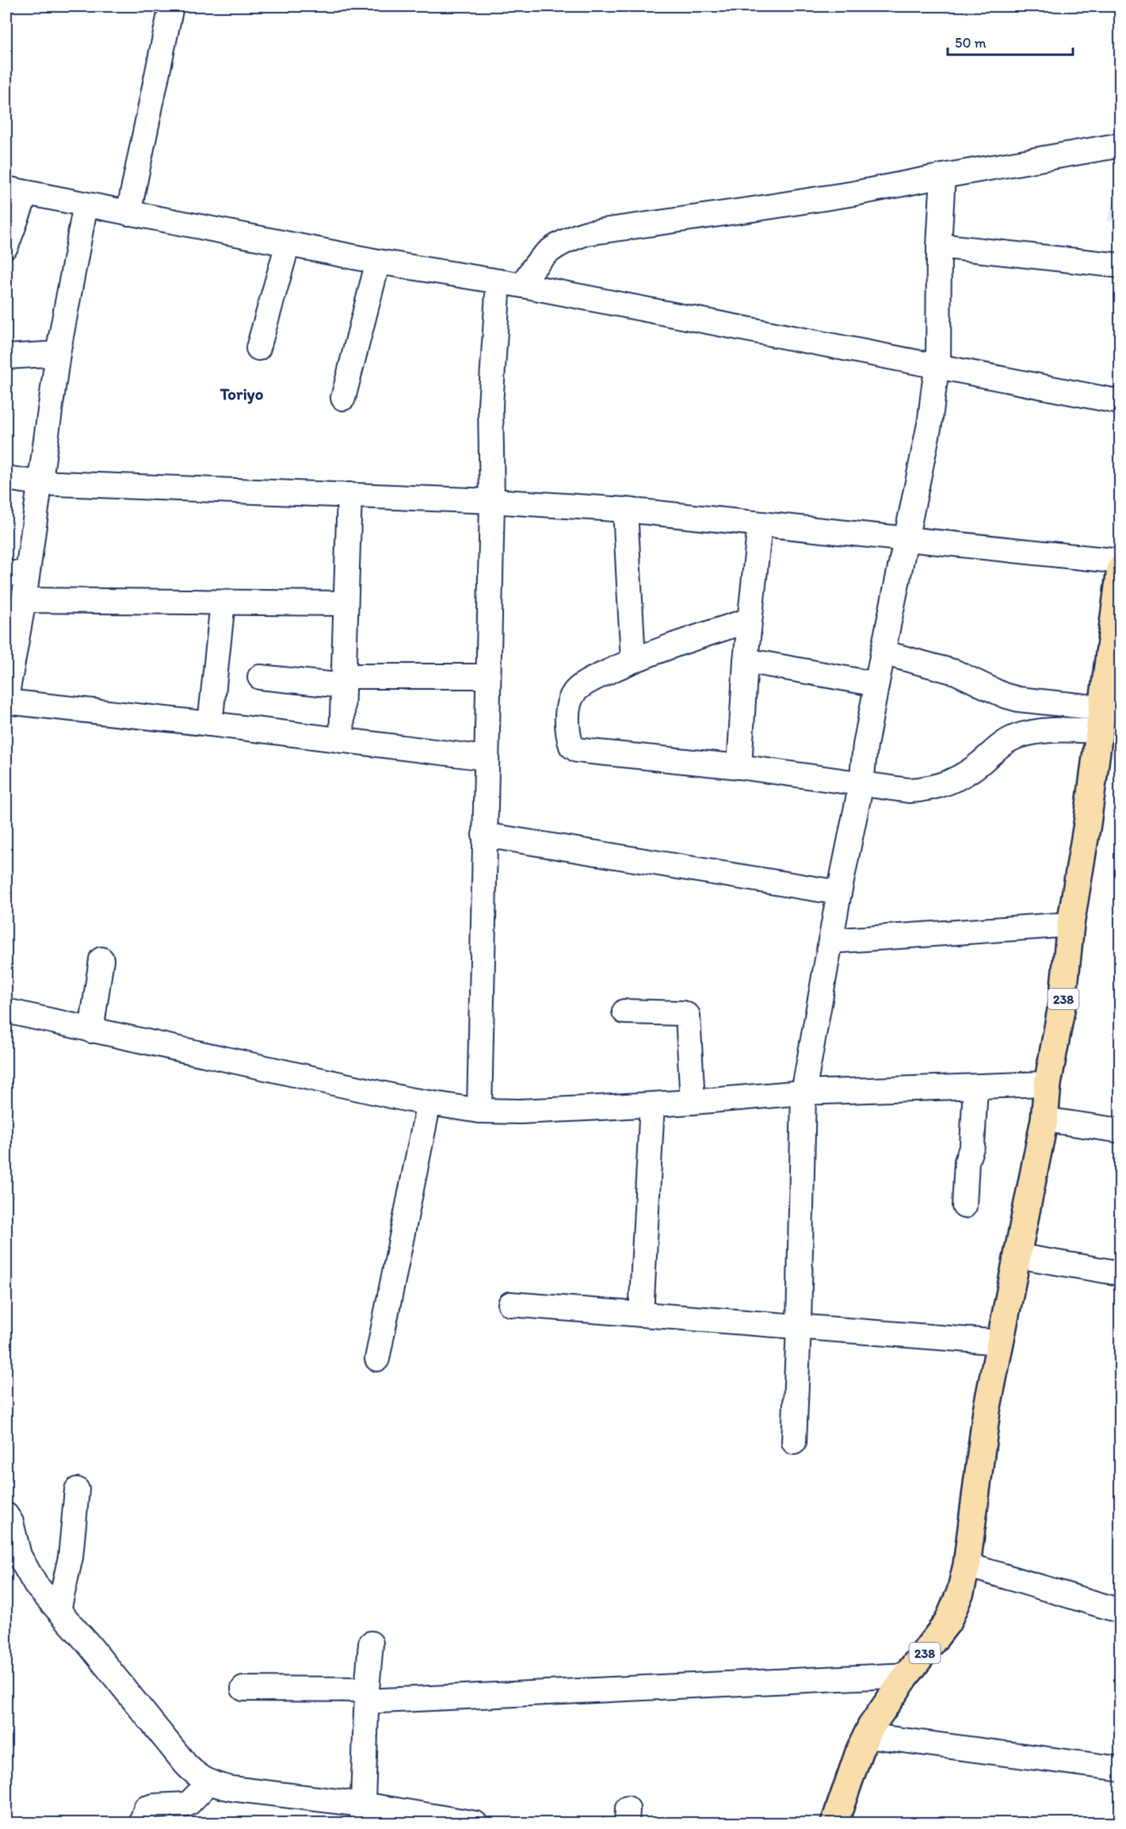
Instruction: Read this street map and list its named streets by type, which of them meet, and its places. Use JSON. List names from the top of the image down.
{
  "streets": {
    "main road": ["238"]
  },
  "districts": ["Toriyo"],
  "scale_bar": "50 m"
}
